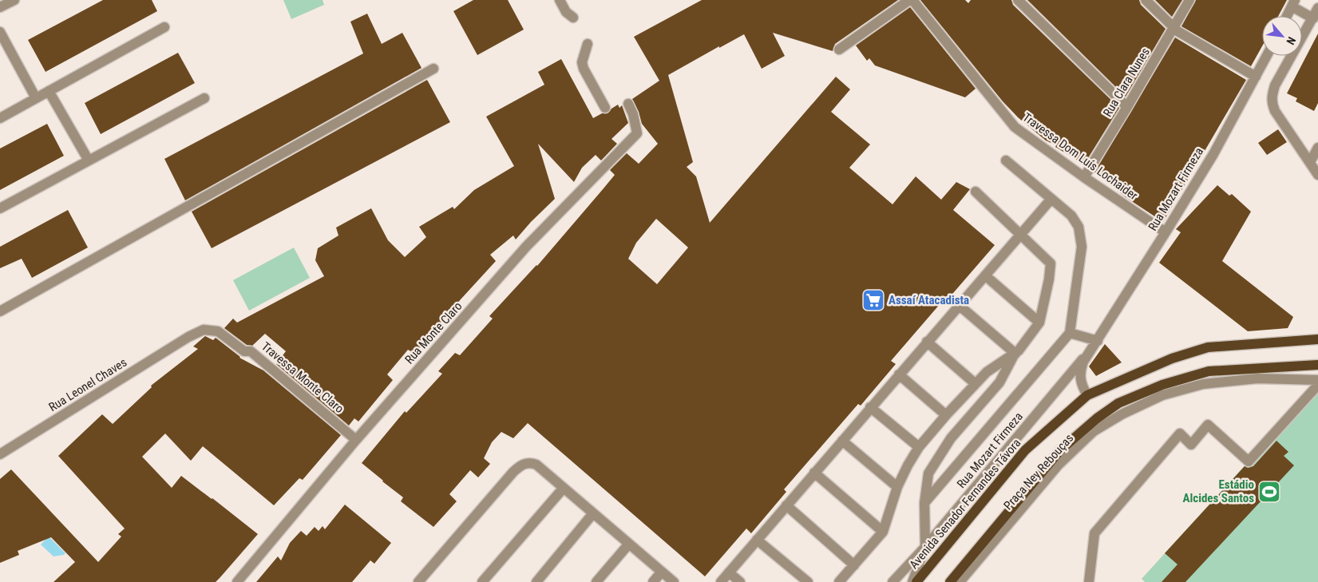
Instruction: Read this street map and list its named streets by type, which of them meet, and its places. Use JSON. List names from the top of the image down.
{
  "streets": {
    "main road": ["Avenida Senador Fernandes Távora"],
    "street": [
      "Rua Clara Nunes",
      "Travessa Dom Luís Lochaider",
      "Rua Mozart Firmeza",
      "Rua Monte Claro",
      "Travessa Monte Claro",
      "Rua Leonel Chaves",
      "Praça Ney Rebouças"
    ]
  },
  "crossings": [
    ["Rua Clara Nunes", "Travessa Dom Luís Lochaider"],
    ["Travessa Dom Luís Lochaider", "Rua Mozart Firmeza"],
    ["Rua Mozart Firmeza", "Avenida Senador Fernandes Távora"],
    ["Rua Monte Claro", "Travessa Monte Claro"],
    ["Travessa Monte Claro", "Rua Leonel Chaves"]
  ],
  "places": {
    "supermarket": ["Assaí Atacadista"],
    "sports": ["Estádio Alcides Santos"]
  },
  "north": "bottom right"
}
